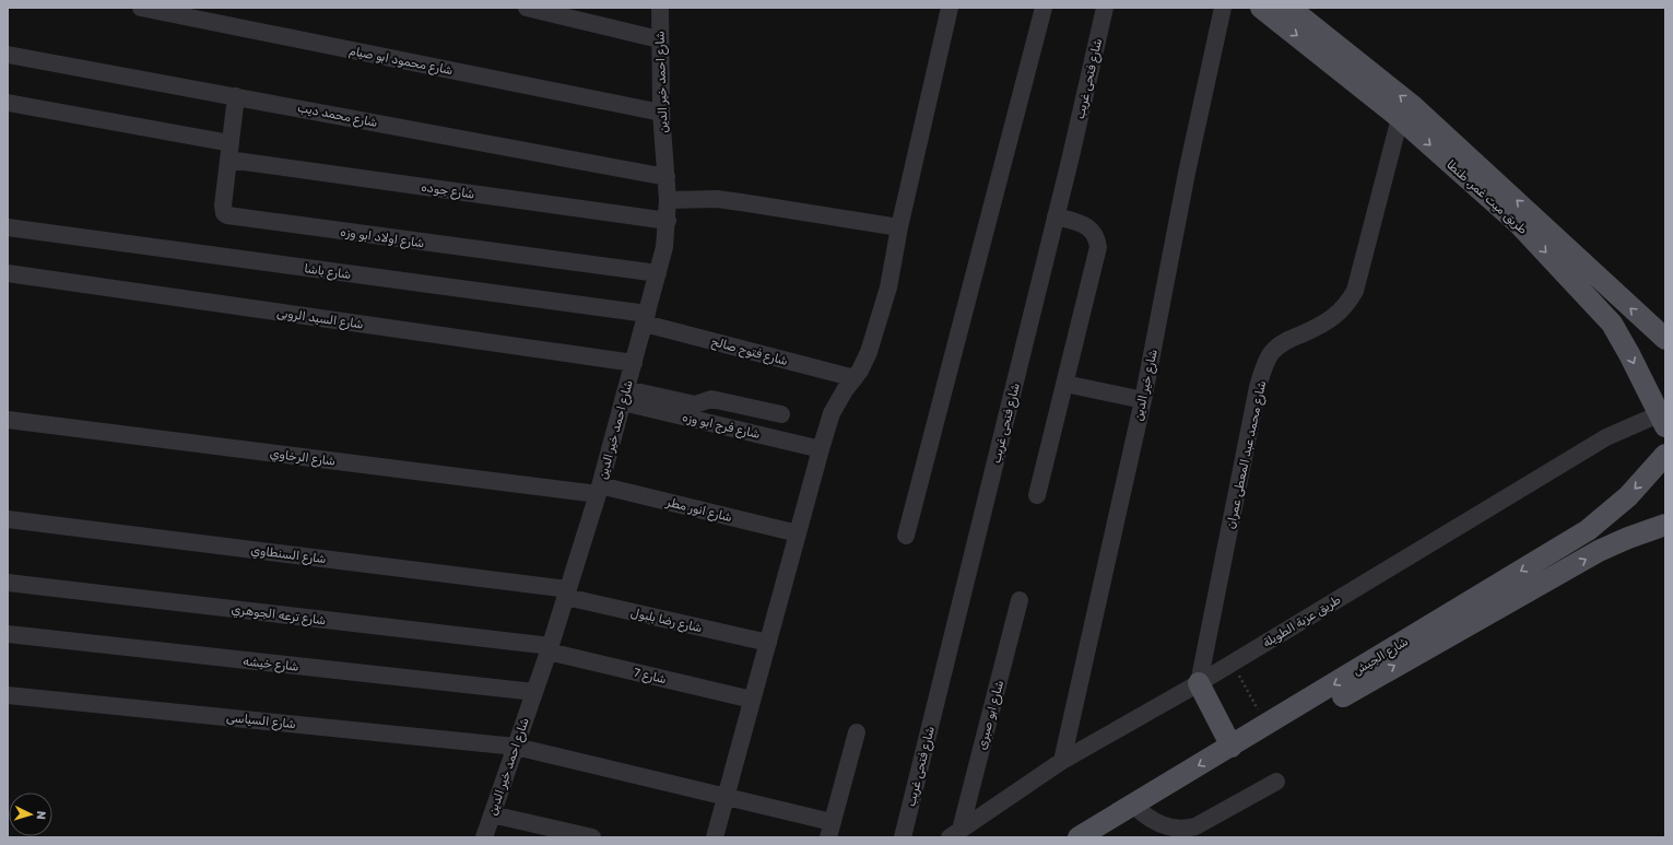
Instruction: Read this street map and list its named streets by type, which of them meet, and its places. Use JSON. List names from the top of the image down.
{
  "streets": {
    "main road": ["طريق ميت غمر, طنطا", "شارع الجيش"],
    "street": [
      "شارع محمود ابو صيام",
      "شارع فتحى غريب",
      "شارع احمد خير الدين",
      "شارع محمد ديب",
      "شارع جوده",
      "شارع اولاد ابو وزه",
      "شارع باشا",
      "شارع السيد الروبى",
      "شارع فتوح صالح",
      "شارع خير الدين",
      "شارع فرج ابو وزه",
      "شارع محمد عبد المعطى عمران",
      "شارع الرخاوي",
      "شارع انور مطر",
      "شارع السنطاوي",
      "شارع ترعه الجوهري",
      "شارع رضا بلبول",
      "طريق عزبة الطويلة",
      "شارع خيشه",
      "شارع 7",
      "شارع ابو صبرى",
      "شارع السياسى"
    ]
  },
  "crossings": [
    ["شارع محمود ابو صيام", "شارع احمد خير الدين"],
    ["شارع احمد خير الدين", "شارع محمد ديب"],
    ["شارع احمد خير الدين", "شارع جوده"],
    ["شارع احمد خير الدين", "شارع اولاد ابو وزه"],
    ["شارع احمد خير الدين", "شارع باشا"],
    ["شارع احمد خير الدين", "شارع السيد الروبى"],
    ["شارع احمد خير الدين", "شارع فتوح صالح"],
    ["شارع احمد خير الدين", "شارع فرج ابو وزه"],
    ["شارع احمد خير الدين", "شارع الرخاوي"],
    ["شارع احمد خير الدين", "شارع انور مطر"],
    ["شارع احمد خير الدين", "شارع السنطاوي"],
    ["شارع احمد خير الدين", "شارع ترعه الجوهري"],
    ["شارع احمد خير الدين", "شارع رضا بلبول"],
    ["شارع احمد خير الدين", "شارع خيشه"],
    ["شارع احمد خير الدين", "شارع 7"],
    ["شارع احمد خير الدين", "شارع السياسى"],
    ["شارع محمد ديب", "شارع اولاد ابو وزه"],
    ["شارع جوده", "شارع اولاد ابو وزه"],
    ["طريق ميت غمر, طنطا", "شارع محمد عبد المعطى عمران"],
    ["طريق ميت غمر, طنطا", "طريق عزبة الطويلة"],
    ["شارع باشا", "شارع فتوح صالح"],
    ["شارع خير الدين", "طريق عزبة الطويلة"],
    ["شارع محمد عبد المعطى عمران", "طريق عزبة الطويلة"],
    ["شارع الرخاوي", "شارع انور مطر"],
    ["شارع السنطاوي", "شارع رضا بلبول"],
    ["شارع ترعه الجوهري", "شارع 7"],
    ["طريق عزبة الطويلة", "شارع ابو صبرى"]
  ],
  "north": "right"
}
